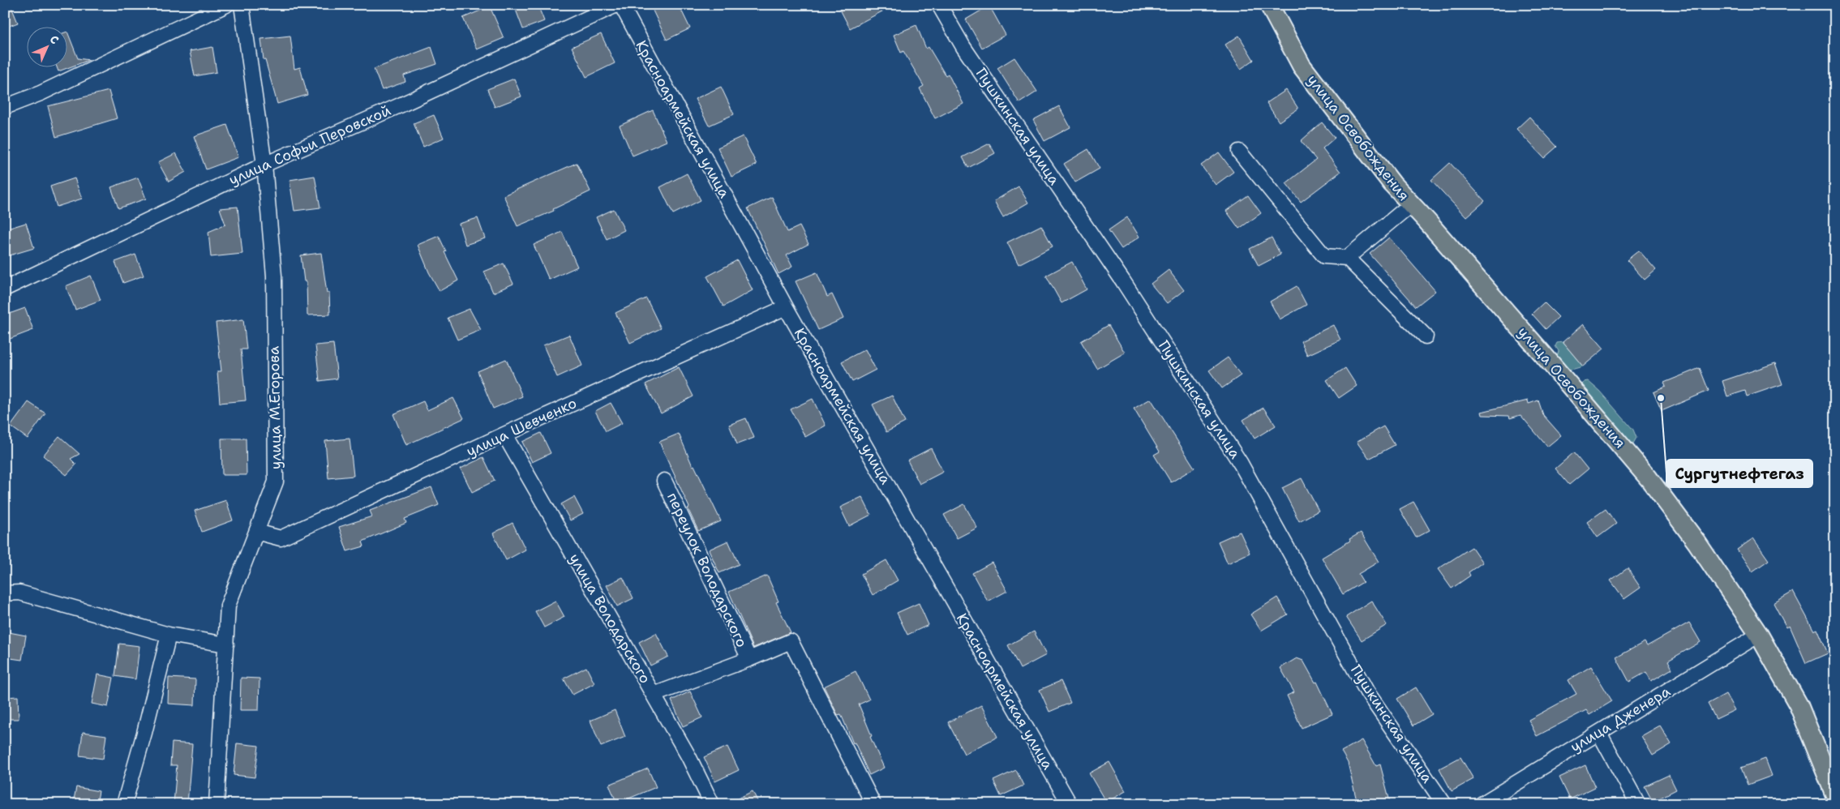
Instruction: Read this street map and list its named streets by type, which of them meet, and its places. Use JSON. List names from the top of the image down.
{
  "streets": {
    "main road": ["улица Освобождения"],
    "street": [
      "Красноармейская улица",
      "Пушкинская улица",
      "улица Софьи Перовской",
      "улица М.Егорова",
      "улица Шевченко",
      "переулок Володарского",
      "улица Володарского",
      "улица Дженера"
    ]
  },
  "crossings": [
    ["Красноармейская улица", "улица Шевченко"],
    ["улица Освобождения", "улица Дженера"],
    ["улица Софьи Перовской", "улица М.Егорова"],
    ["улица М.Егорова", "улица Шевченко"],
    ["улица Шевченко", "улица Володарского"],
    ["переулок Володарского", "улица Володарского"]
  ],
  "places": ["Сургутнефтегаз"],
  "north": "top right"
}
